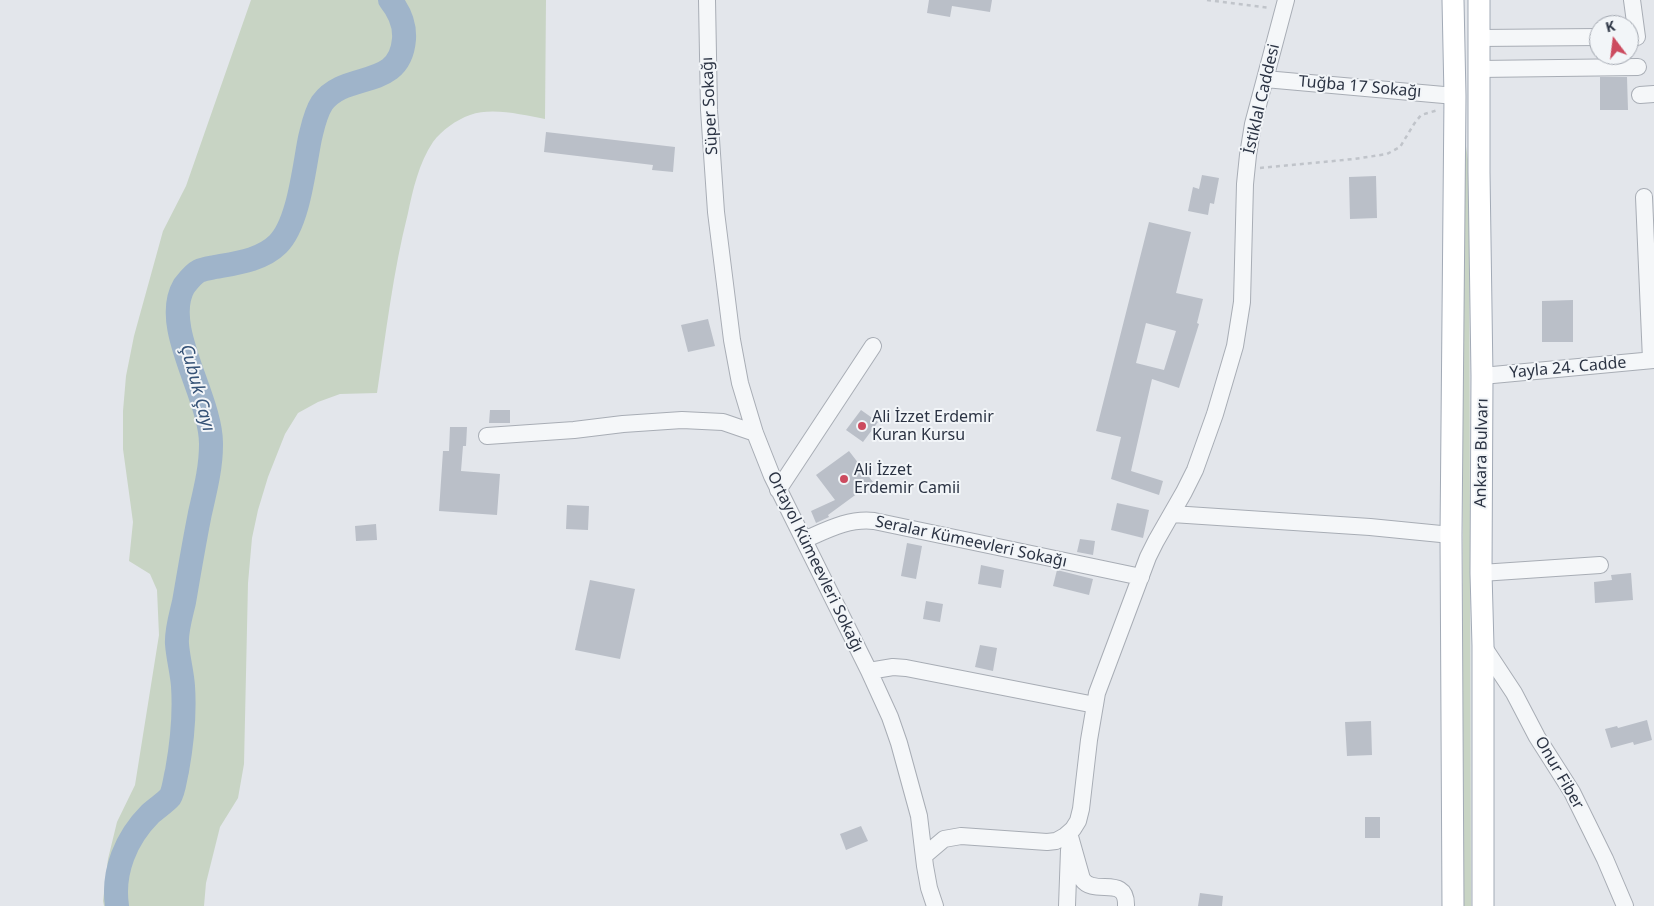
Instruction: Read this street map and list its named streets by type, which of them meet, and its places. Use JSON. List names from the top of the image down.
{
  "streets": {
    "main road": ["Ankara Bulvarı"],
    "street": [
      "Tuğba 17 Sokağı",
      "İstiklal Caddesi",
      "Süper Sokağı",
      "Yayla 24. Cadde",
      "Seralar Kümeevleri Sokağı",
      "Ortayol Kümeevleri Sokağı",
      "Onur Fiber"
    ]
  },
  "crossings": [
    ["Tuğba 17 Sokağı", "İstiklal Caddesi"],
    ["Tuğba 17 Sokağı", "Ankara Bulvarı"],
    ["Süper Sokağı", "Ortayol Kümeevleri Sokağı"],
    ["Yayla 24. Cadde", "Ankara Bulvarı"],
    ["Ankara Bulvarı", "Onur Fiber"],
    ["Seralar Kümeevleri Sokağı", "Ortayol Kümeevleri Sokağı"]
  ],
  "water": ["Çubuk Çayı"],
  "places": ["Ali İzzet Erdemir Kuran Kursu", "Ali İzzet Erdemir Camii"],
  "north": "top"
}
